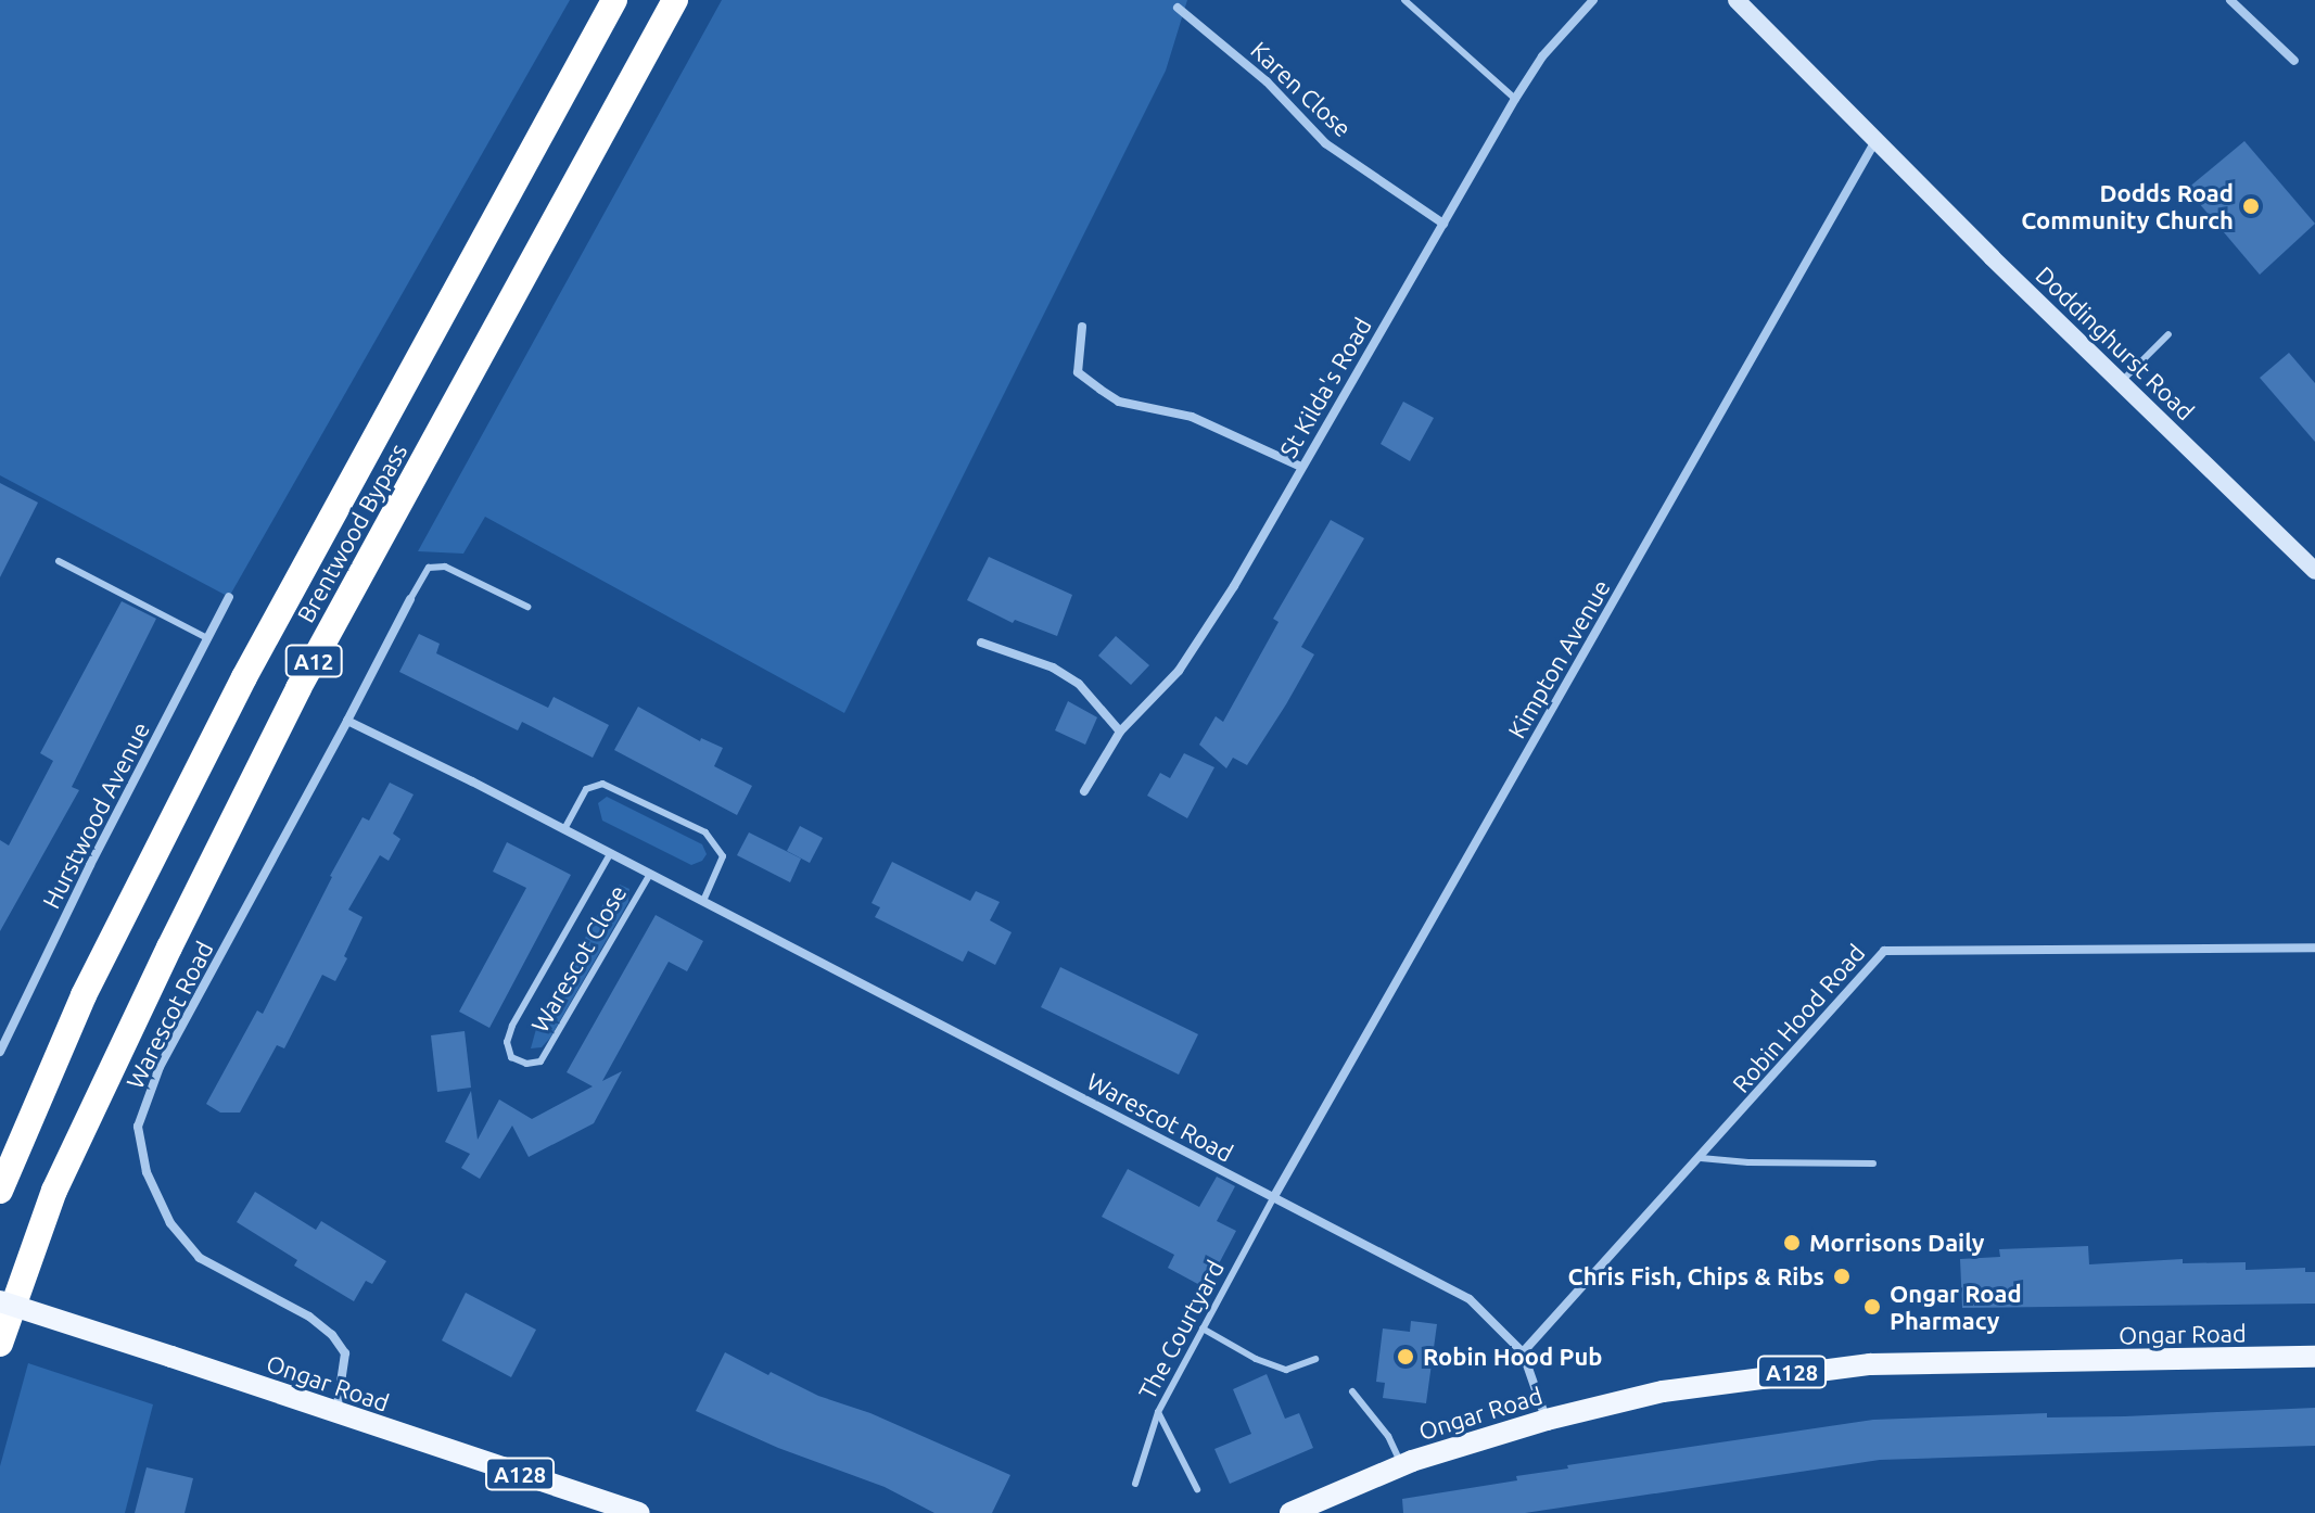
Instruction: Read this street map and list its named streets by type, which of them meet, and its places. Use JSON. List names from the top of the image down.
{
  "streets": {
    "highway": ["Brentwood Bypass", "A12"],
    "main road": ["Ongar Road", "A128"],
    "street": [
      "Karen Close",
      "Doddinghurst Road",
      "St Kilda's Road",
      "Kimpton Avenue",
      "Hurstwood Avenue",
      "Warescot Road",
      "Robin Hood Road"
    ],
    "lane": ["Warescot Close", "The Courtyard"]
  },
  "crossings": [
    ["Karen Close", "St Kilda's Road"],
    ["Doddinghurst Road", "Kimpton Avenue"],
    ["Kimpton Avenue", "Warescot Road"],
    ["Kimpton Avenue", "The Courtyard"],
    ["Warescot Close", "Warescot Road"],
    ["Warescot Road", "Robin Hood Road"],
    ["Warescot Road", "The Courtyard"],
    ["Warescot Road", "Ongar Road"]
  ],
  "places": [
    "Dodds Road Community Church",
    "Morrisons Daily",
    "Chris Fish, Chips & Ribs",
    "Ongar Road Pharmacy",
    "Robin Hood Pub"
  ]
}
